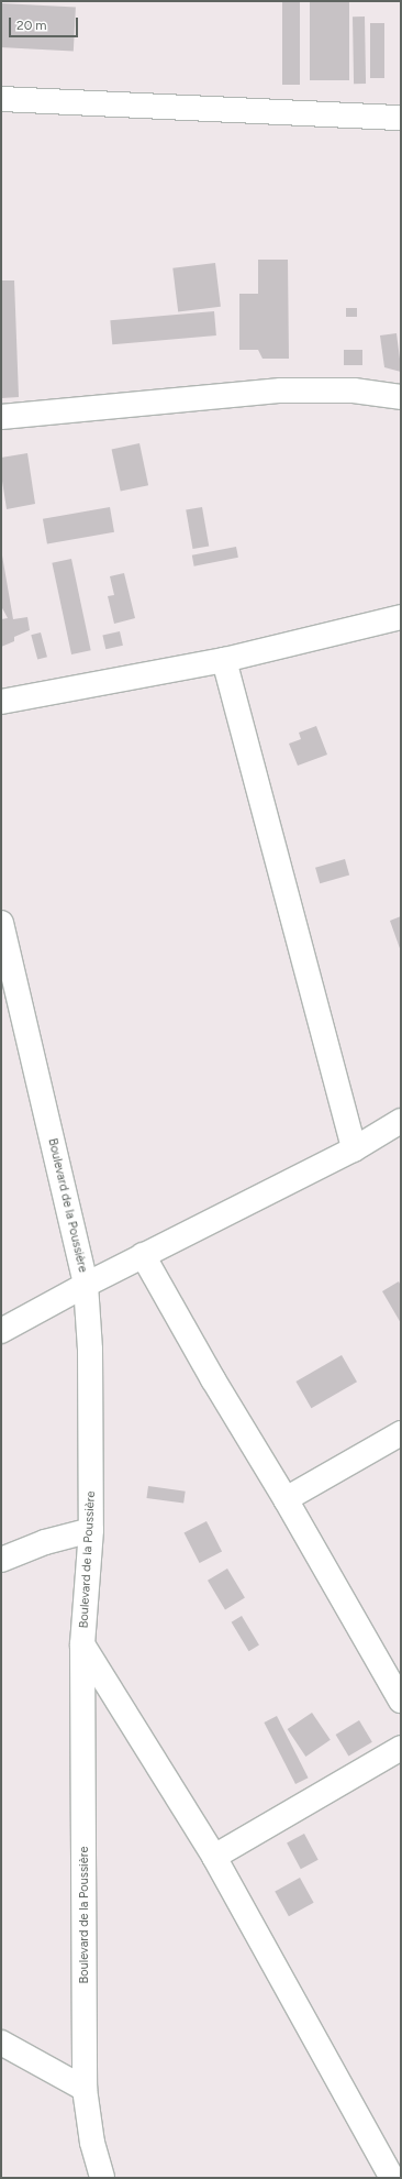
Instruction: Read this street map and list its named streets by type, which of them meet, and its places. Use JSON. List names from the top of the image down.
{
  "streets": {
    "street": ["Boulevard de la Poussière"]
  },
  "scale_bar": "20 m"
}
